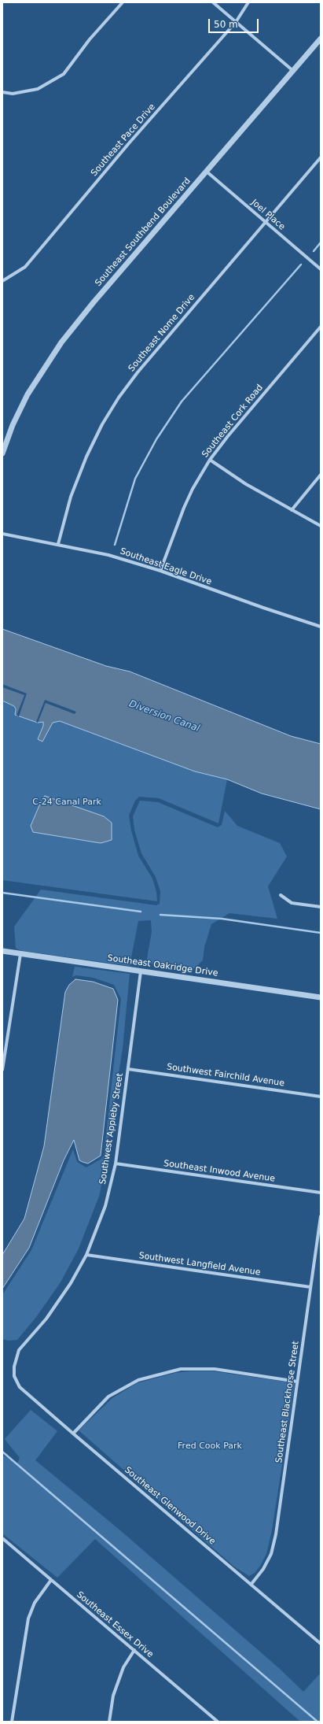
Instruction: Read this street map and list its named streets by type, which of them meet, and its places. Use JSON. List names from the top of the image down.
{
  "streets": {
    "street": [
      "Southeast Pace Drive",
      "Joel Place",
      "Southeast Southbend Boulevard",
      "Southeast Nome Drive",
      "Southeast Cork Road",
      "Southeast Eagle Drive",
      "Southeast Oakridge Drive",
      "Southwest Fairchild Avenue",
      "Southwest Appleby Street",
      "Southeast Inwood Avenue",
      "Southwest Langfield Avenue",
      "Southeast Blackhorse Street",
      "Southeast Glenwood Drive",
      "Southeast Essex Drive"
    ]
  },
  "crossings": [
    ["Joel Place", "Southeast Southbend Boulevard"],
    ["Joel Place", "Southeast Nome Drive"],
    ["Southeast Nome Drive", "Southeast Eagle Drive"],
    ["Southeast Cork Road", "Southeast Eagle Drive"],
    ["Southeast Oakridge Drive", "Southwest Appleby Street"],
    ["Southwest Fairchild Avenue", "Southwest Appleby Street"],
    ["Southwest Appleby Street", "Southeast Inwood Avenue"],
    ["Southwest Appleby Street", "Southwest Langfield Avenue"],
    ["Southwest Appleby Street", "Southeast Glenwood Drive"],
    ["Southwest Langfield Avenue", "Southeast Blackhorse Street"],
    ["Southeast Blackhorse Street", "Southeast Glenwood Drive"]
  ],
  "water": ["Diversion Canal"],
  "parks": ["C-24 Canal Park", "Fred Cook Park"],
  "scale_bar": "50 m"
}
